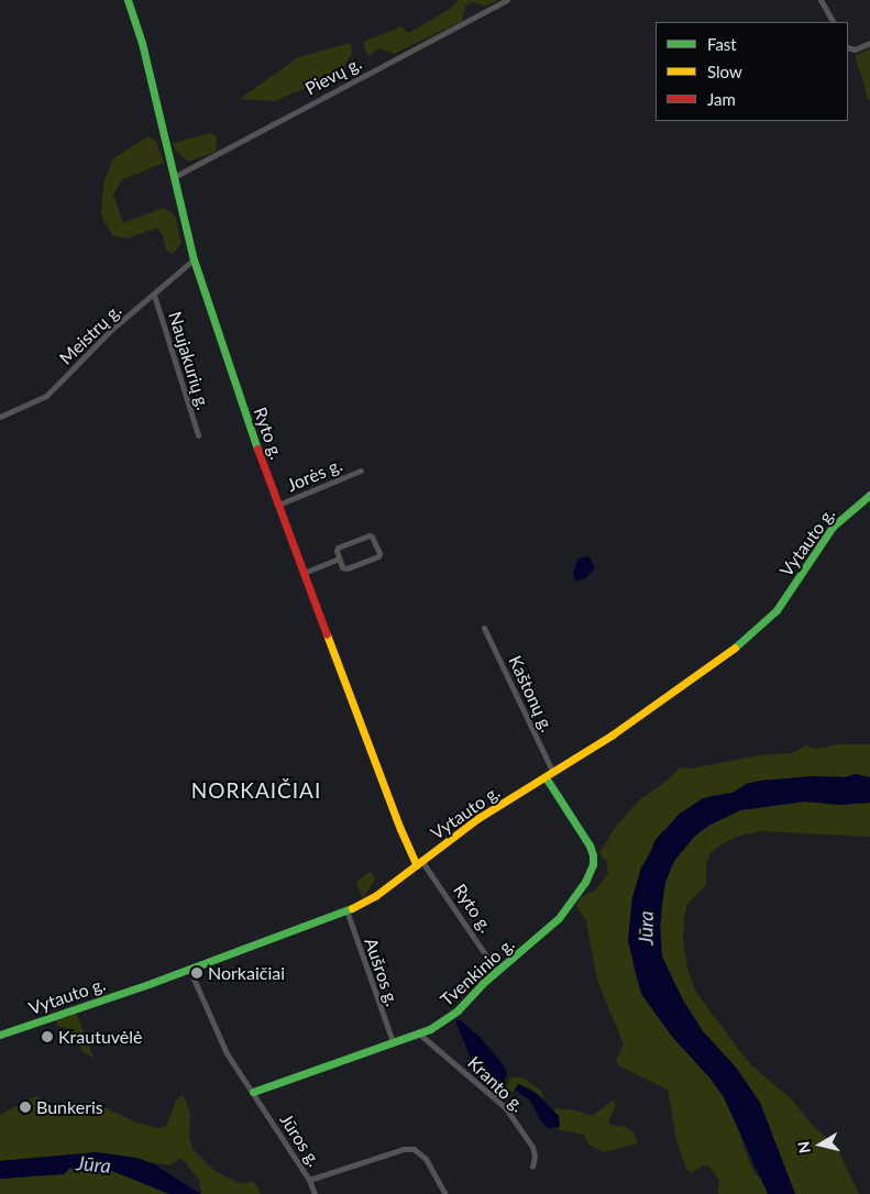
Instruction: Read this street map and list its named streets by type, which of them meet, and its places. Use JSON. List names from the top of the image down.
{
  "streets": {
    "street": [
      "Pievų g.",
      "Meistrų g.",
      "Naujakurių g.",
      "Ryto g.",
      "Jorės g.",
      "Vytauto g.",
      "Kaštonų g.",
      "Aušros g.",
      "Tvenkinio g.",
      "Kranto g.",
      "Jūros g."
    ]
  },
  "crossings": [
    ["Pievų g.", "Ryto g."],
    ["Meistrų g.", "Naujakurių g."],
    ["Meistrų g.", "Ryto g."],
    ["Ryto g.", "Jorės g."],
    ["Ryto g.", "Vytauto g."],
    ["Ryto g.", "Tvenkinio g."],
    ["Vytauto g.", "Kaštonų g."],
    ["Vytauto g.", "Aušros g."],
    ["Vytauto g.", "Tvenkinio g."],
    ["Vytauto g.", "Jūros g."],
    ["Kaštonų g.", "Tvenkinio g."],
    ["Aušros g.", "Tvenkinio g."],
    ["Tvenkinio g.", "Kranto g."],
    ["Tvenkinio g.", "Jūros g."]
  ],
  "districts": ["NORKAIČIAI"],
  "water": ["Jūra"],
  "places": ["Norkaičiai", "Krautuvėlė", "Bunkeris"],
  "legend": ["Fast", "Slow", "Jam"],
  "north": "left"
}
